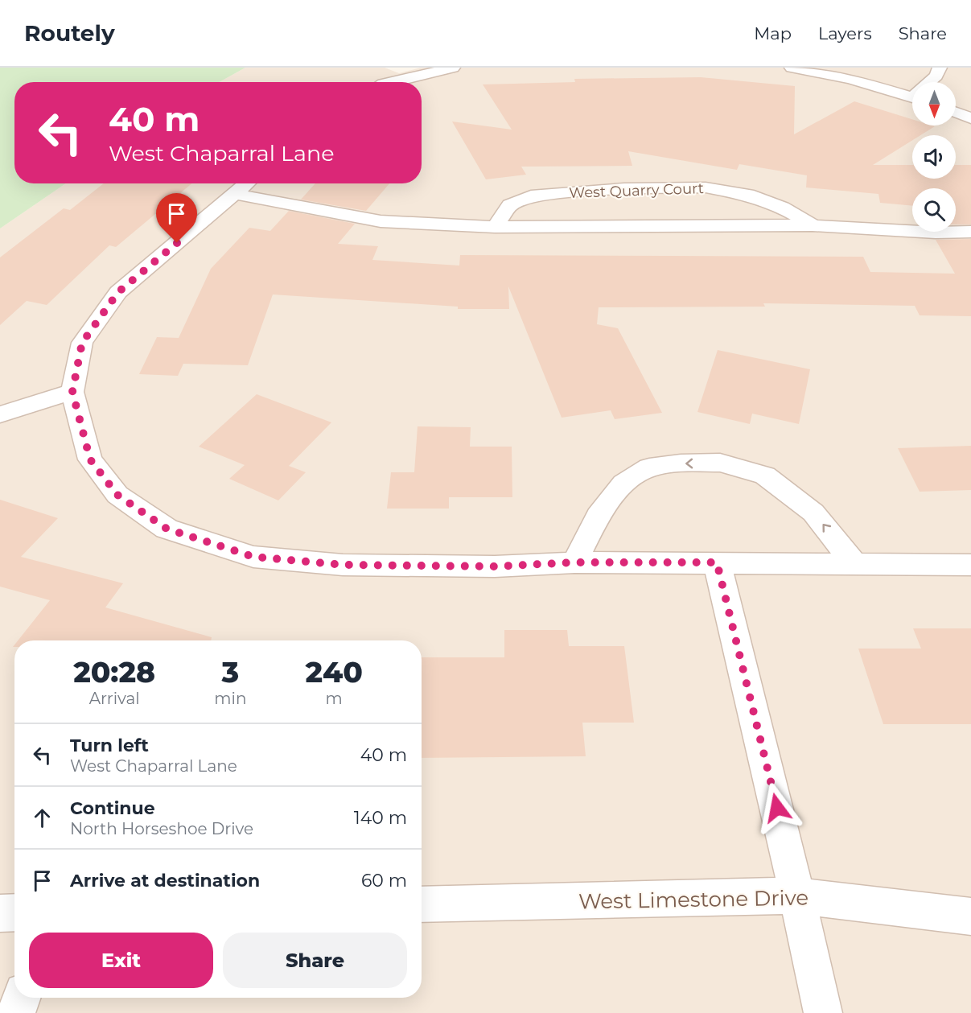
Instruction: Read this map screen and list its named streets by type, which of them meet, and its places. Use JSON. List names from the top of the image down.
{
  "streets": {
    "street": ["West Quarry Court", "West Limestone Drive"]
  },
  "north": "bottom",
  "page": {
    "header": "Routely",
    "nav": ["Map", "Layers", "Share"],
    "turn": ["40 m", "West Chaparral Lane"],
    "eta": [
      "20:28",
      "Arrival",
      "3",
      "min",
      "240",
      "m"
    ],
    "list": [
      {
        "name": "Turn left",
        "note": "West Chaparral Lane",
        "value": "40 m"
      },
      {
        "name": "Continue",
        "note": "North Horseshoe Drive",
        "value": "140 m"
      },
      {
        "name": "Arrive at destination",
        "value": "60 m"
      }
    ],
    "buttons": ["Exit", "Share"]
  }
}
